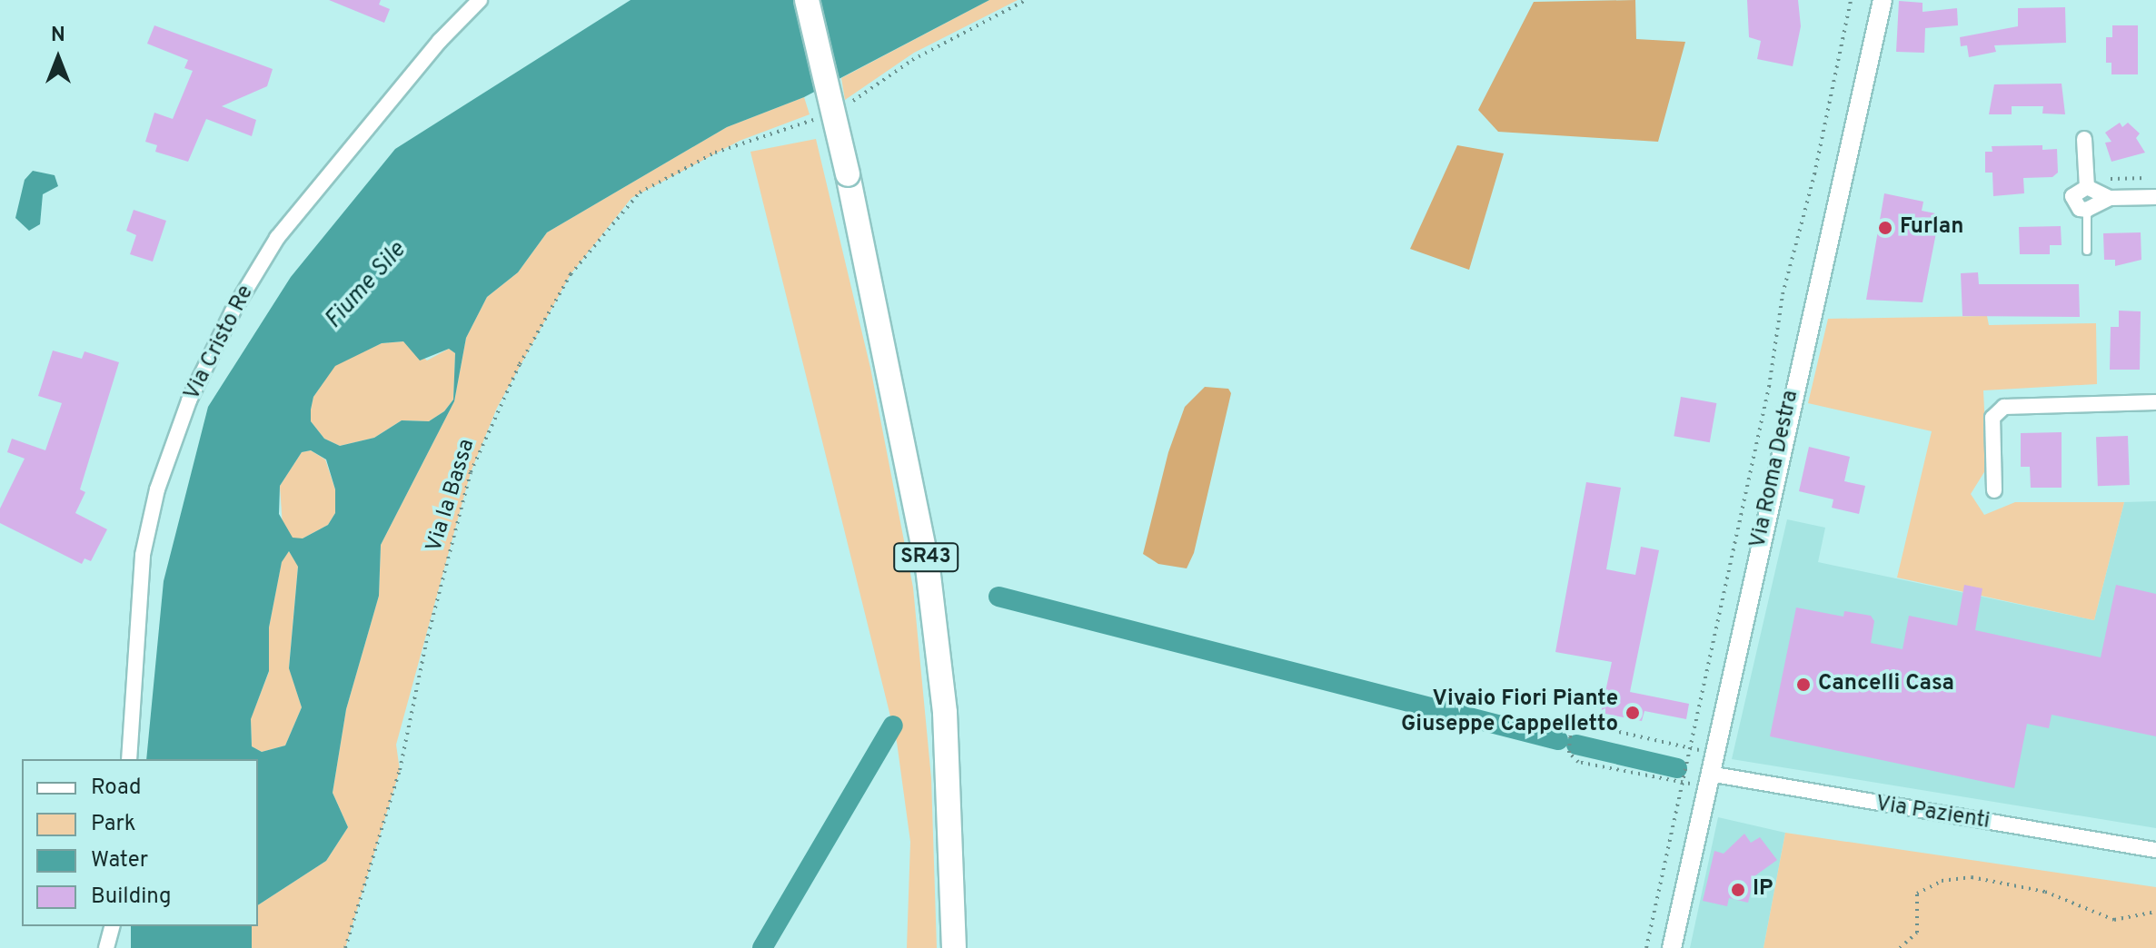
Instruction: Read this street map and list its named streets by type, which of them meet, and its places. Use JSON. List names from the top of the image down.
{
  "streets": {
    "main road": ["SR43"],
    "street": ["Via Cristo Re", "Via Roma Destra", "Via Pazienti"],
    "path": ["Via la Bassa"]
  },
  "crossings": [
    ["Via Roma Destra", "Via Pazienti"]
  ],
  "water": ["Fiume Sile"],
  "places": [
    "Furlan",
    "Cancelli Casa",
    "Vivaio Fiori Piante Giuseppe Cappelletto",
    "IP"
  ],
  "legend": [
    "Road",
    "Park",
    "Water",
    "Building"
  ],
  "north": "top"
}
